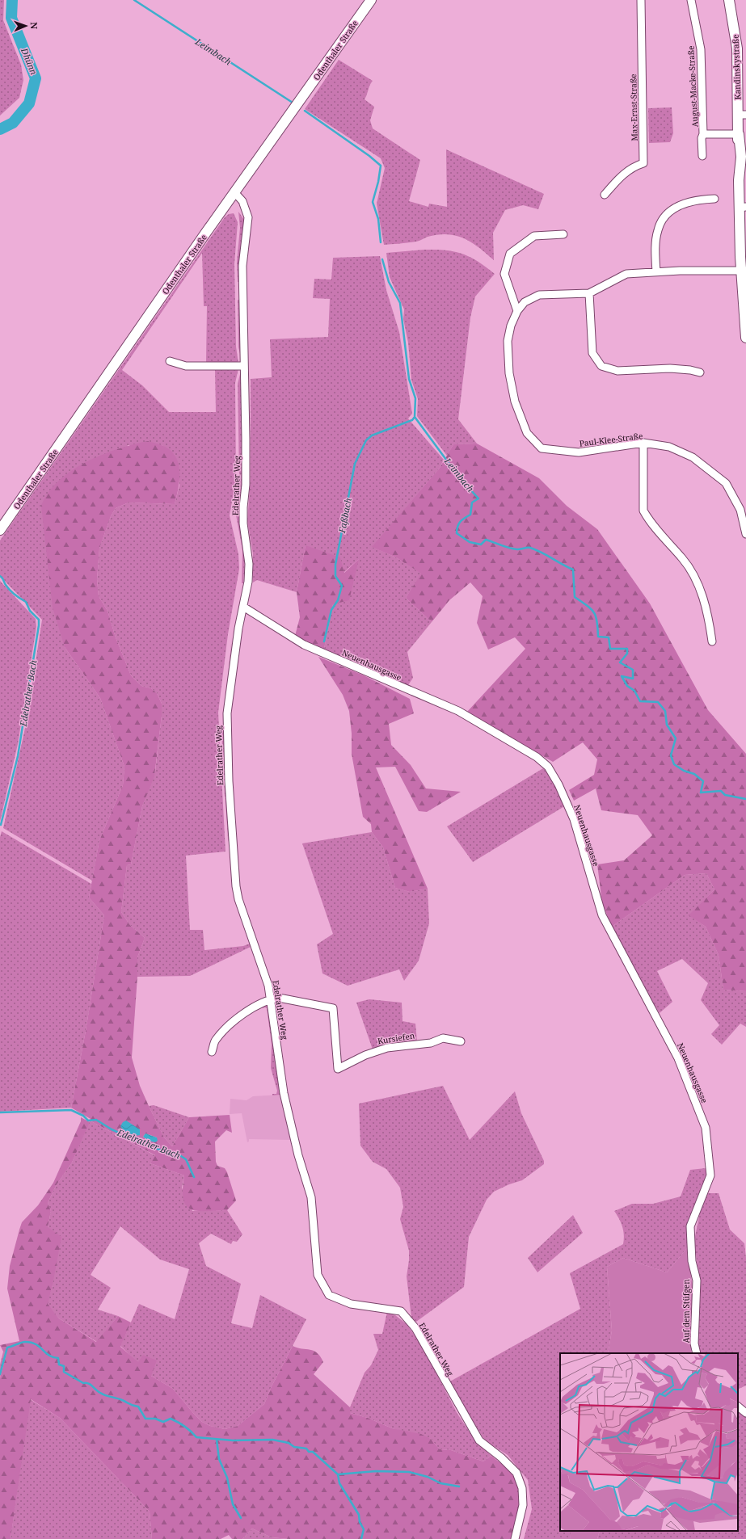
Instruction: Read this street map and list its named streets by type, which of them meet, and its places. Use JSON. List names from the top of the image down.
{
  "streets": {
    "main road": ["Odenthaler Straße", "Kandinskystraße"],
    "street": [
      "August-Macke-Straße",
      "Max-Ernst-Straße",
      "Paul-Klee-Straße",
      "Edelrather Weg",
      "Neuenhausgasse",
      "Kursiefen",
      "Auf dem Stüfgen"
    ]
  },
  "crossings": [
    ["Odenthaler Straße", "Edelrather Weg"],
    ["Kandinskystraße", "August-Macke-Straße"],
    ["Kandinskystraße", "Paul-Klee-Straße"],
    ["Edelrather Weg", "Neuenhausgasse"],
    ["Edelrather Weg", "Kursiefen"],
    ["Neuenhausgasse", "Auf dem Stüfgen"]
  ],
  "water": [
    "Leimbach",
    "Dhünn",
    "Faßbach",
    "Edelrather Bach"
  ],
  "north": "right"
}
